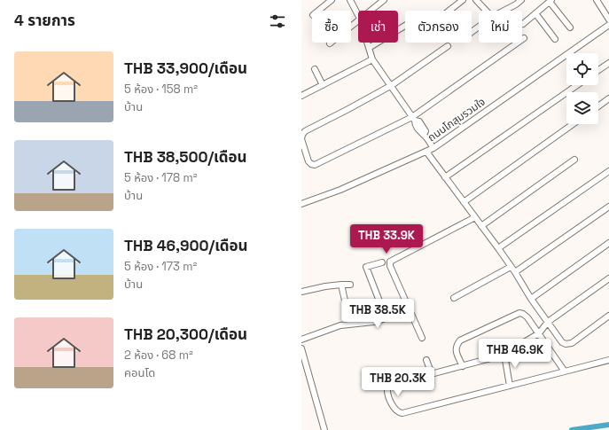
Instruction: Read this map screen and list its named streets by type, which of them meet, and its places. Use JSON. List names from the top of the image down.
{
  "streets": {
    "street": ["ถนนโกสุมรวมใจ"]
  },
  "page": {
    "heading": "4 รายการ",
    "chip": [
      "ซื้อ",
      "เช่า",
      "ตัวกรอง",
      "ใหม่"
    ],
    "list": [
      {
        "name": "THB 33,900/เดือน",
        "note": "5 ห้อง · 158 m² · บ้าน"
      },
      {
        "name": "THB 38,500/เดือน",
        "note": "5 ห้อง · 178 m² · บ้าน"
      },
      {
        "name": "THB 46,900/เดือน",
        "note": "5 ห้อง · 173 m² · บ้าน"
      },
      {
        "name": "THB 20,300/เดือน",
        "note": "2 ห้อง · 68 m² · คอนโด"
      }
    ],
    "price": [
      "THB 33.9K",
      "THB 38.5K",
      "THB 46.9K",
      "THB 20.3K"
    ]
  }
}
